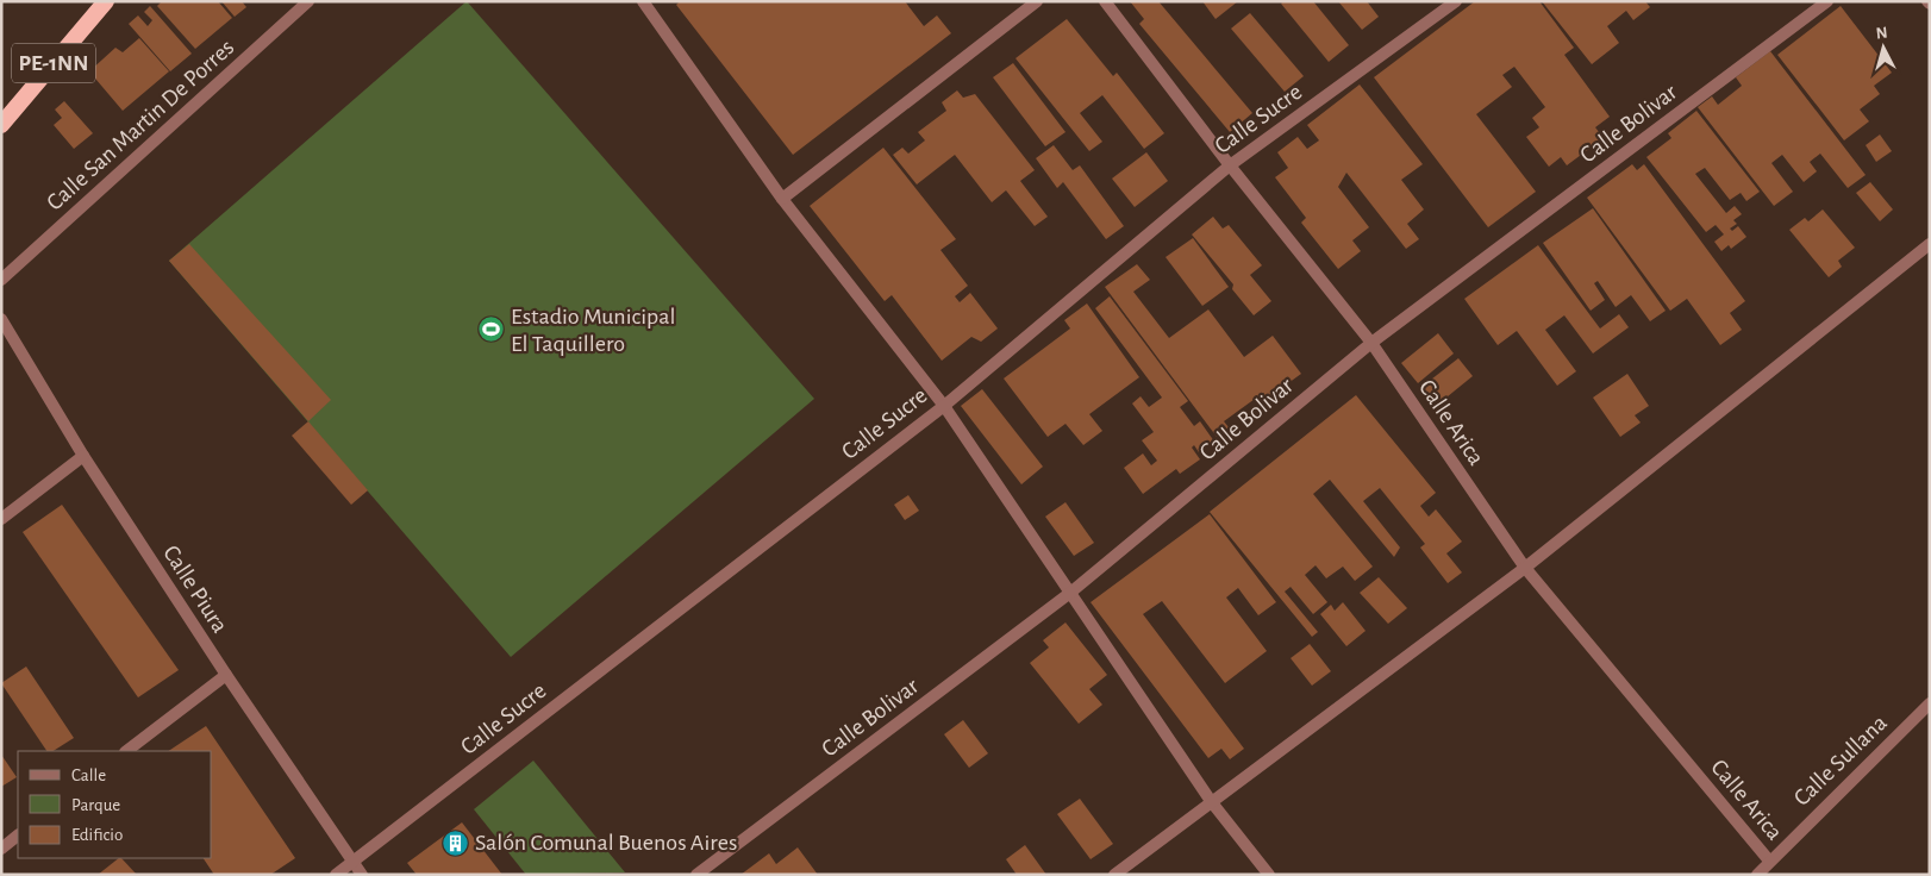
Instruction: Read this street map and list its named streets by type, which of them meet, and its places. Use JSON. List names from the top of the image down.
{
  "streets": {
    "highway": ["PE-1NN"],
    "street": [
      "Calle Sucre",
      "Calle Bolivar",
      "Calle San Martin De Porres",
      "Calle Arica",
      "Calle Piura",
      "Calle Sullana"
    ]
  },
  "crossings": [
    ["Calle Sucre", "Calle Arica"],
    ["Calle Sucre", "Calle Piura"],
    ["Calle Bolivar", "Calle Arica"],
    ["Calle Arica", "Calle Sullana"]
  ],
  "places": {
    "sports": ["Estadio Municipal El Taquillero"],
    "building": ["Salón Comunal Buenos Aires"]
  },
  "legend": ["Calle", "Parque", "Edificio"],
  "north": "top"
}
